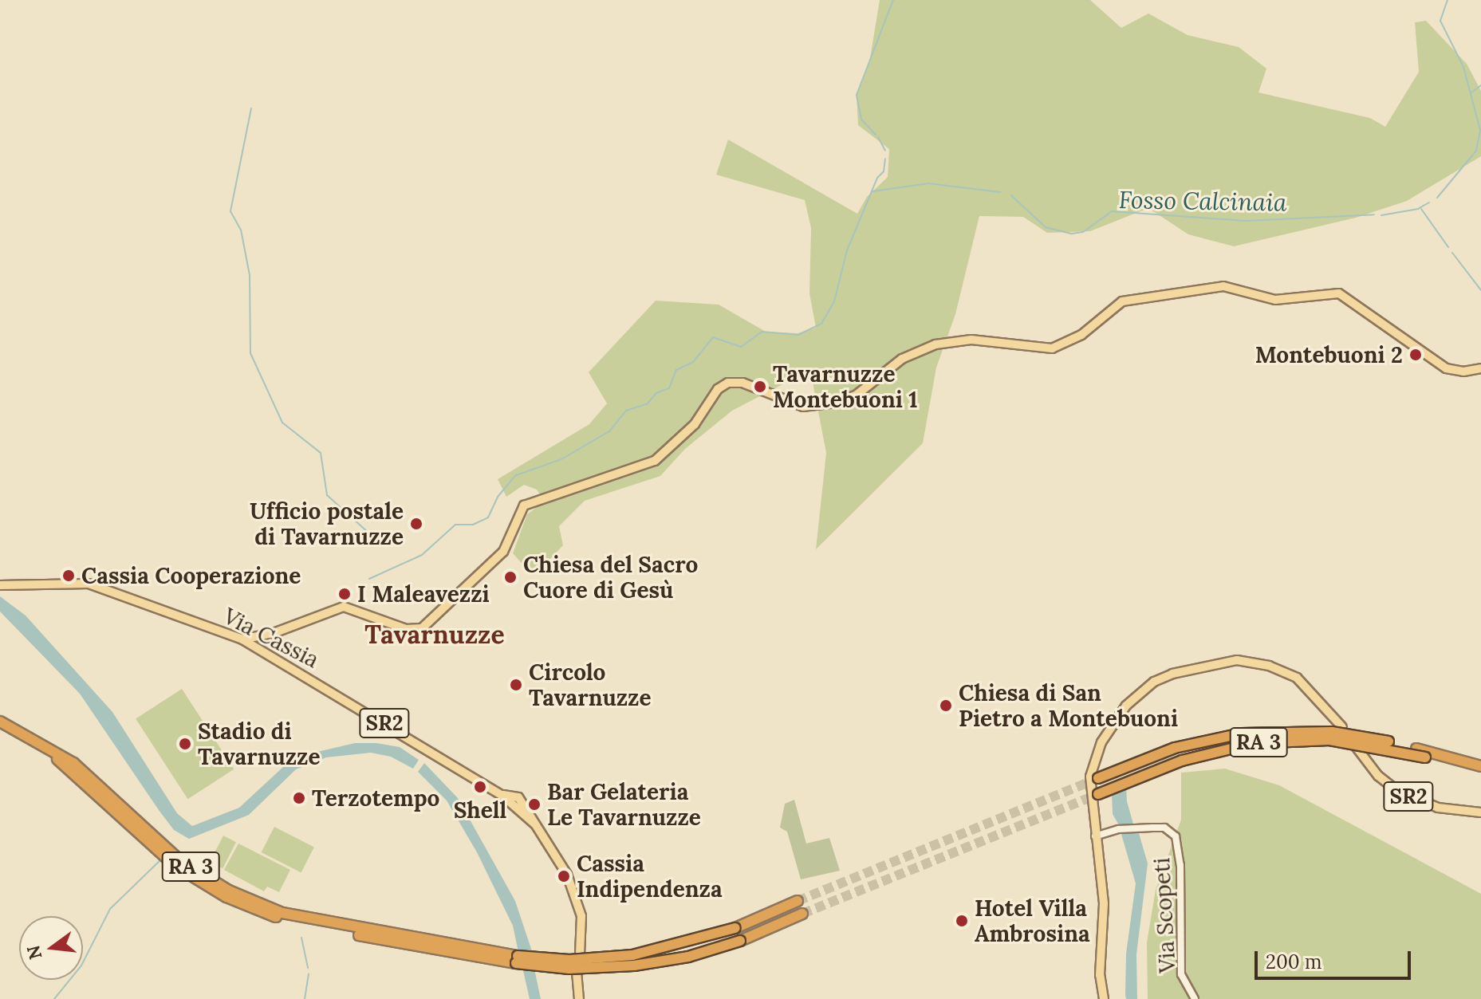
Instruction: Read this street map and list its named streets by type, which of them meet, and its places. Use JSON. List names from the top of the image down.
{
  "streets": {
    "highway": ["RA 3"],
    "main road": ["Via Cassia", "SR2"],
    "street": ["Via Scopeti"]
  },
  "districts": ["Tavarnuzze"],
  "water": ["Fosso Calcinaia"],
  "places": [
    "Montebuoni 2",
    "Tavarnuzze Montebuoni 1",
    "Ufficio postale di Tavarnuzze",
    "Cassia Cooperazione",
    "Chiesa del Sacro Cuore di Gesù",
    "I Maleavezzi",
    "Circolo Tavarnuzze",
    "Chiesa di San Pietro a Montebuoni",
    "Stadio di Tavarnuzze",
    "Shell",
    "Terzotempo",
    "Bar Gelateria Le Tavarnuzze",
    "Cassia Indipendenza",
    "Hotel Villa Ambrosina"
  ],
  "scale_bar": "200 m",
  "north": "left"
}
